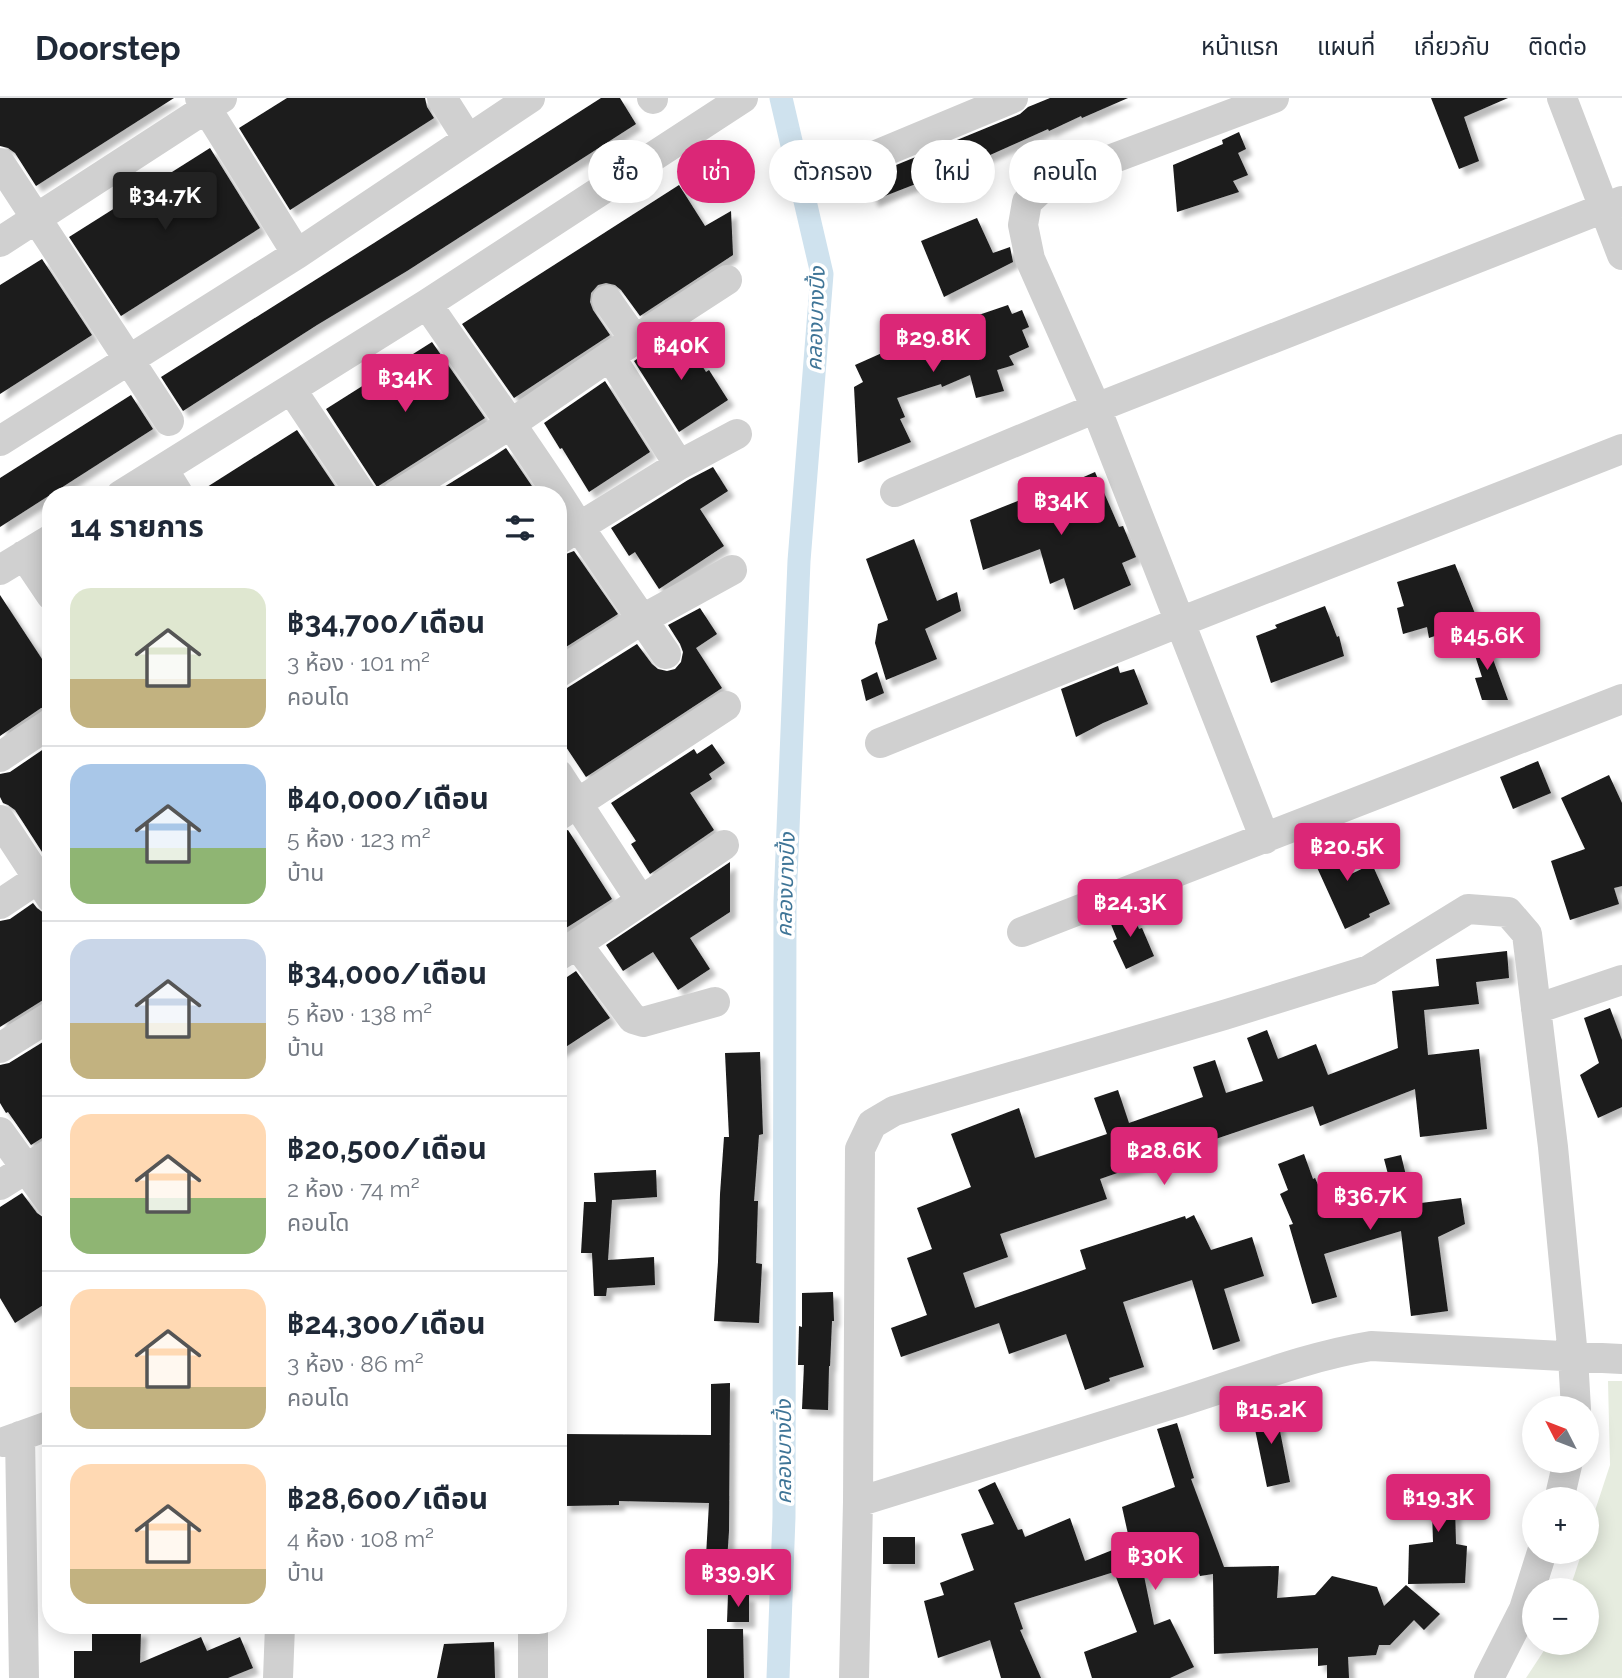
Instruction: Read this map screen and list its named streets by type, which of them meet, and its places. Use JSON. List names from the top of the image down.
{
  "water": ["คลองบางปิ้ง"],
  "north": "top left",
  "page": {
    "header": "Doorstep",
    "nav": [
      "หน้าแรก",
      "แผนที่",
      "เกี่ยวกับ",
      "ติดต่อ"
    ],
    "chip": [
      "ซื้อ",
      "เช่า",
      "ตัวกรอง",
      "ใหม่",
      "คอนโด"
    ],
    "price": [
      "฿34.7K",
      "฿29.8K",
      "฿40K",
      "฿34K",
      "฿34K",
      "฿45.6K",
      "฿20.5K",
      "฿24.3K",
      "฿28.6K",
      "฿36.7K",
      "฿15.2K",
      "฿19.3K",
      "฿30K",
      "฿39.9K"
    ],
    "heading": "14 รายการ",
    "list": [
      {
        "name": "฿34,700/เดือน",
        "note": "3 ห้อง · 101 m² · คอนโด"
      },
      {
        "name": "฿40,000/เดือน",
        "note": "5 ห้อง · 123 m² · บ้าน"
      },
      {
        "name": "฿34,000/เดือน",
        "note": "5 ห้อง · 138 m² · บ้าน"
      },
      {
        "name": "฿20,500/เดือน",
        "note": "2 ห้อง · 74 m² · คอนโด"
      },
      {
        "name": "฿24,300/เดือน",
        "note": "3 ห้อง · 86 m² · คอนโด"
      },
      {
        "name": "฿28,600/เดือน",
        "note": "4 ห้อง · 108 m² · บ้าน"
      }
    ],
    "map_buttons": ["+", "−"]
  }
}
